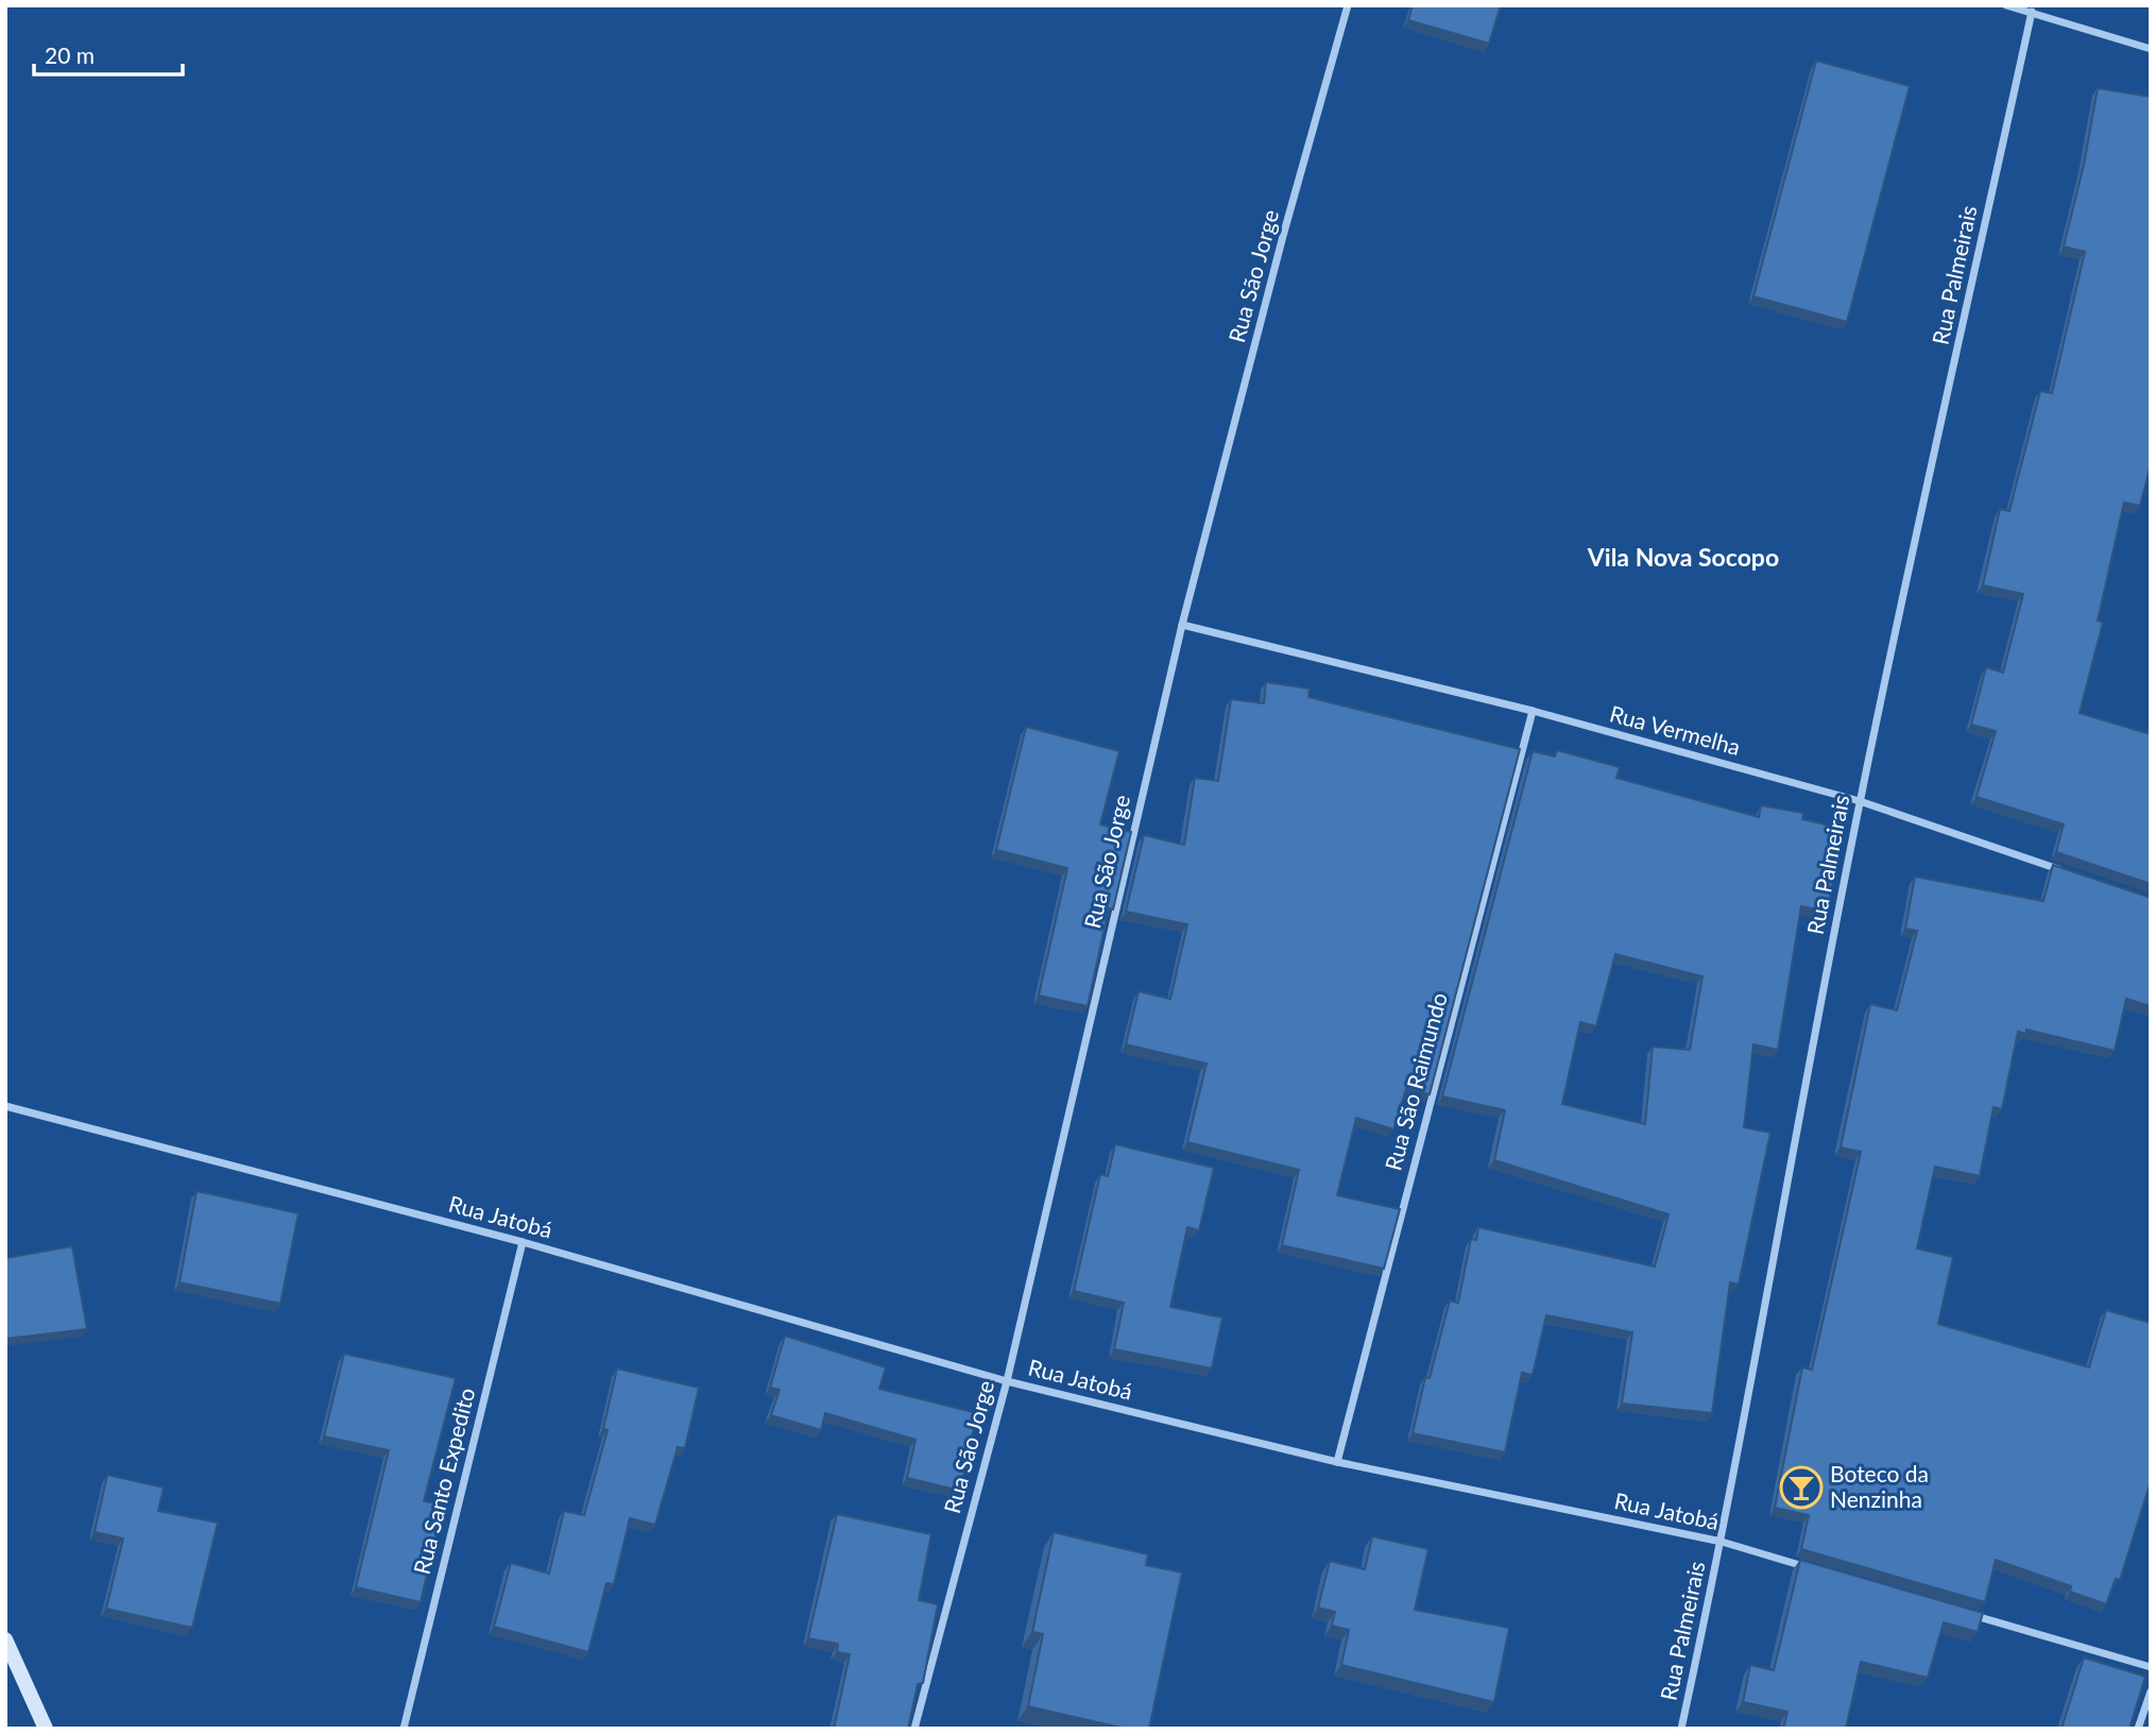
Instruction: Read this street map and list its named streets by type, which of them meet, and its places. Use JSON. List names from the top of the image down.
{
  "streets": {
    "street": [
      "Rua Palmeirais",
      "Rua São Jorge",
      "Rua Vermelha",
      "Rua São Raimundo",
      "Rua Jatobá",
      "Rua Santo Expedito"
    ]
  },
  "crossings": [
    ["Rua Palmeirais", "Rua Vermelha"],
    ["Rua Palmeirais", "Rua Jatobá"],
    ["Rua São Jorge", "Rua Vermelha"],
    ["Rua São Jorge", "Rua Jatobá"],
    ["Rua Vermelha", "Rua São Raimundo"],
    ["Rua São Raimundo", "Rua Jatobá"],
    ["Rua Jatobá", "Rua Santo Expedito"]
  ],
  "districts": ["Vila Nova Socopo"],
  "places": {
    "bar": ["Boteco da Nenzinha"]
  },
  "scale_bar": "20 m"
}
